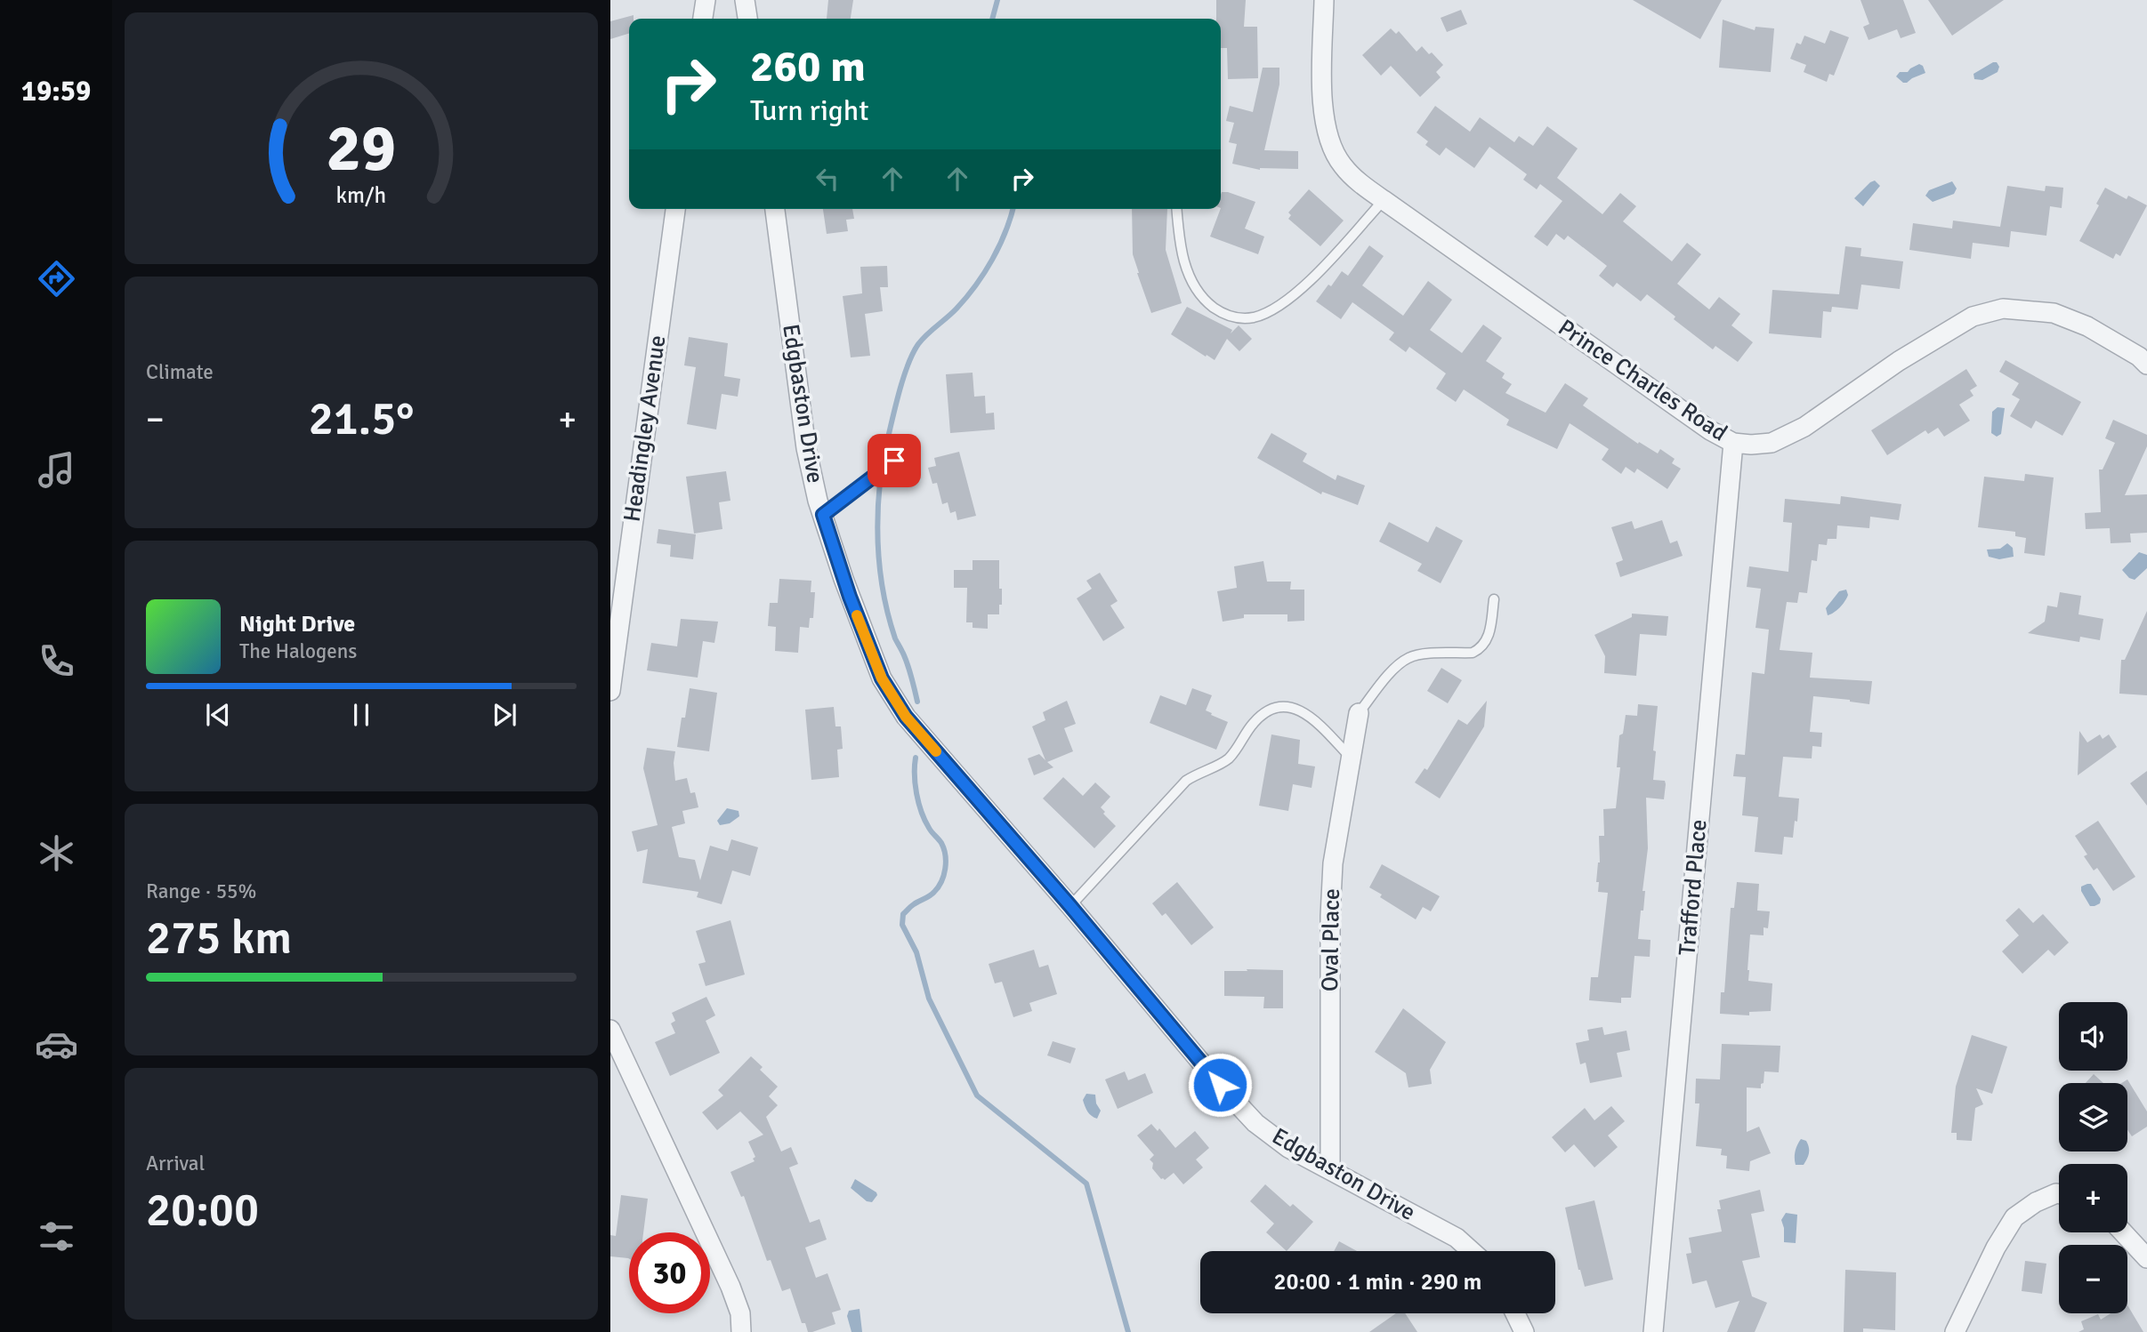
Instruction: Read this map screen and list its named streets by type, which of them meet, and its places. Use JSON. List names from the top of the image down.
{
  "streets": {
    "street": [
      "Prince Charles Road",
      "Edgbaston Drive",
      "Headingley Avenue",
      "Trafford Place",
      "Oval Place"
    ]
  },
  "crossings": [
    ["Prince Charles Road", "Trafford Place"],
    ["Edgbaston Drive", "Oval Place"]
  ],
  "page": {
    "tabs": "19:59",
    "turn": ["260 m", "Turn right"],
    "tile": [
      "Climate",
      ["Range · 55%", "275 km"],
      ["Arrival", "20:00"]
    ],
    "heat": ["−", "21.5°", "+"],
    "song": ["Night Drive", "The Halogens"],
    "map_buttons": ["+", "−"],
    "limit": "30",
    "trip": "20:00 · 1 min · 290 m",
    "gauge": ["29", "km/h"]
  }
}
